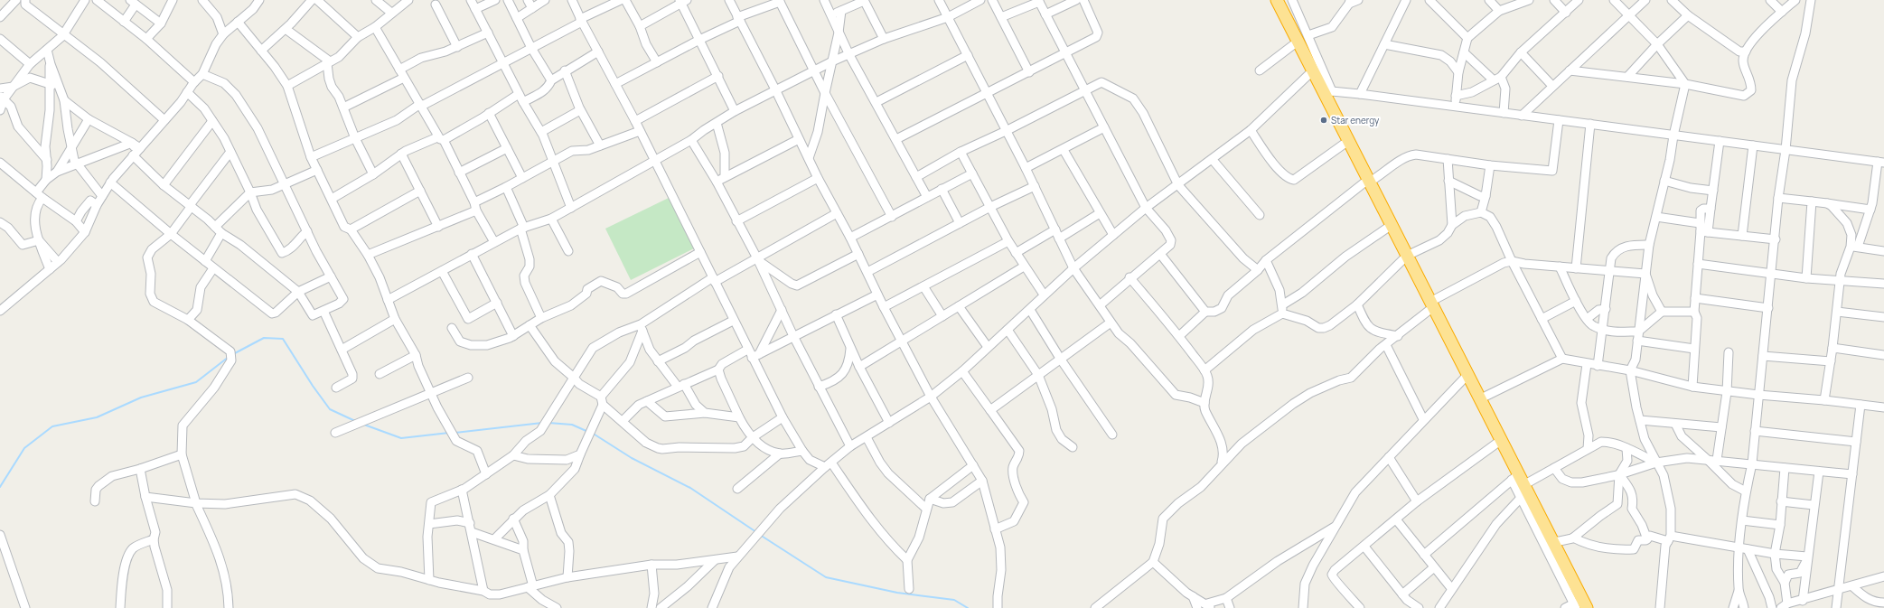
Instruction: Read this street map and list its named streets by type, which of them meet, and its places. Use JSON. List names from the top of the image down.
{
  "places": ["Star energy"]
}
